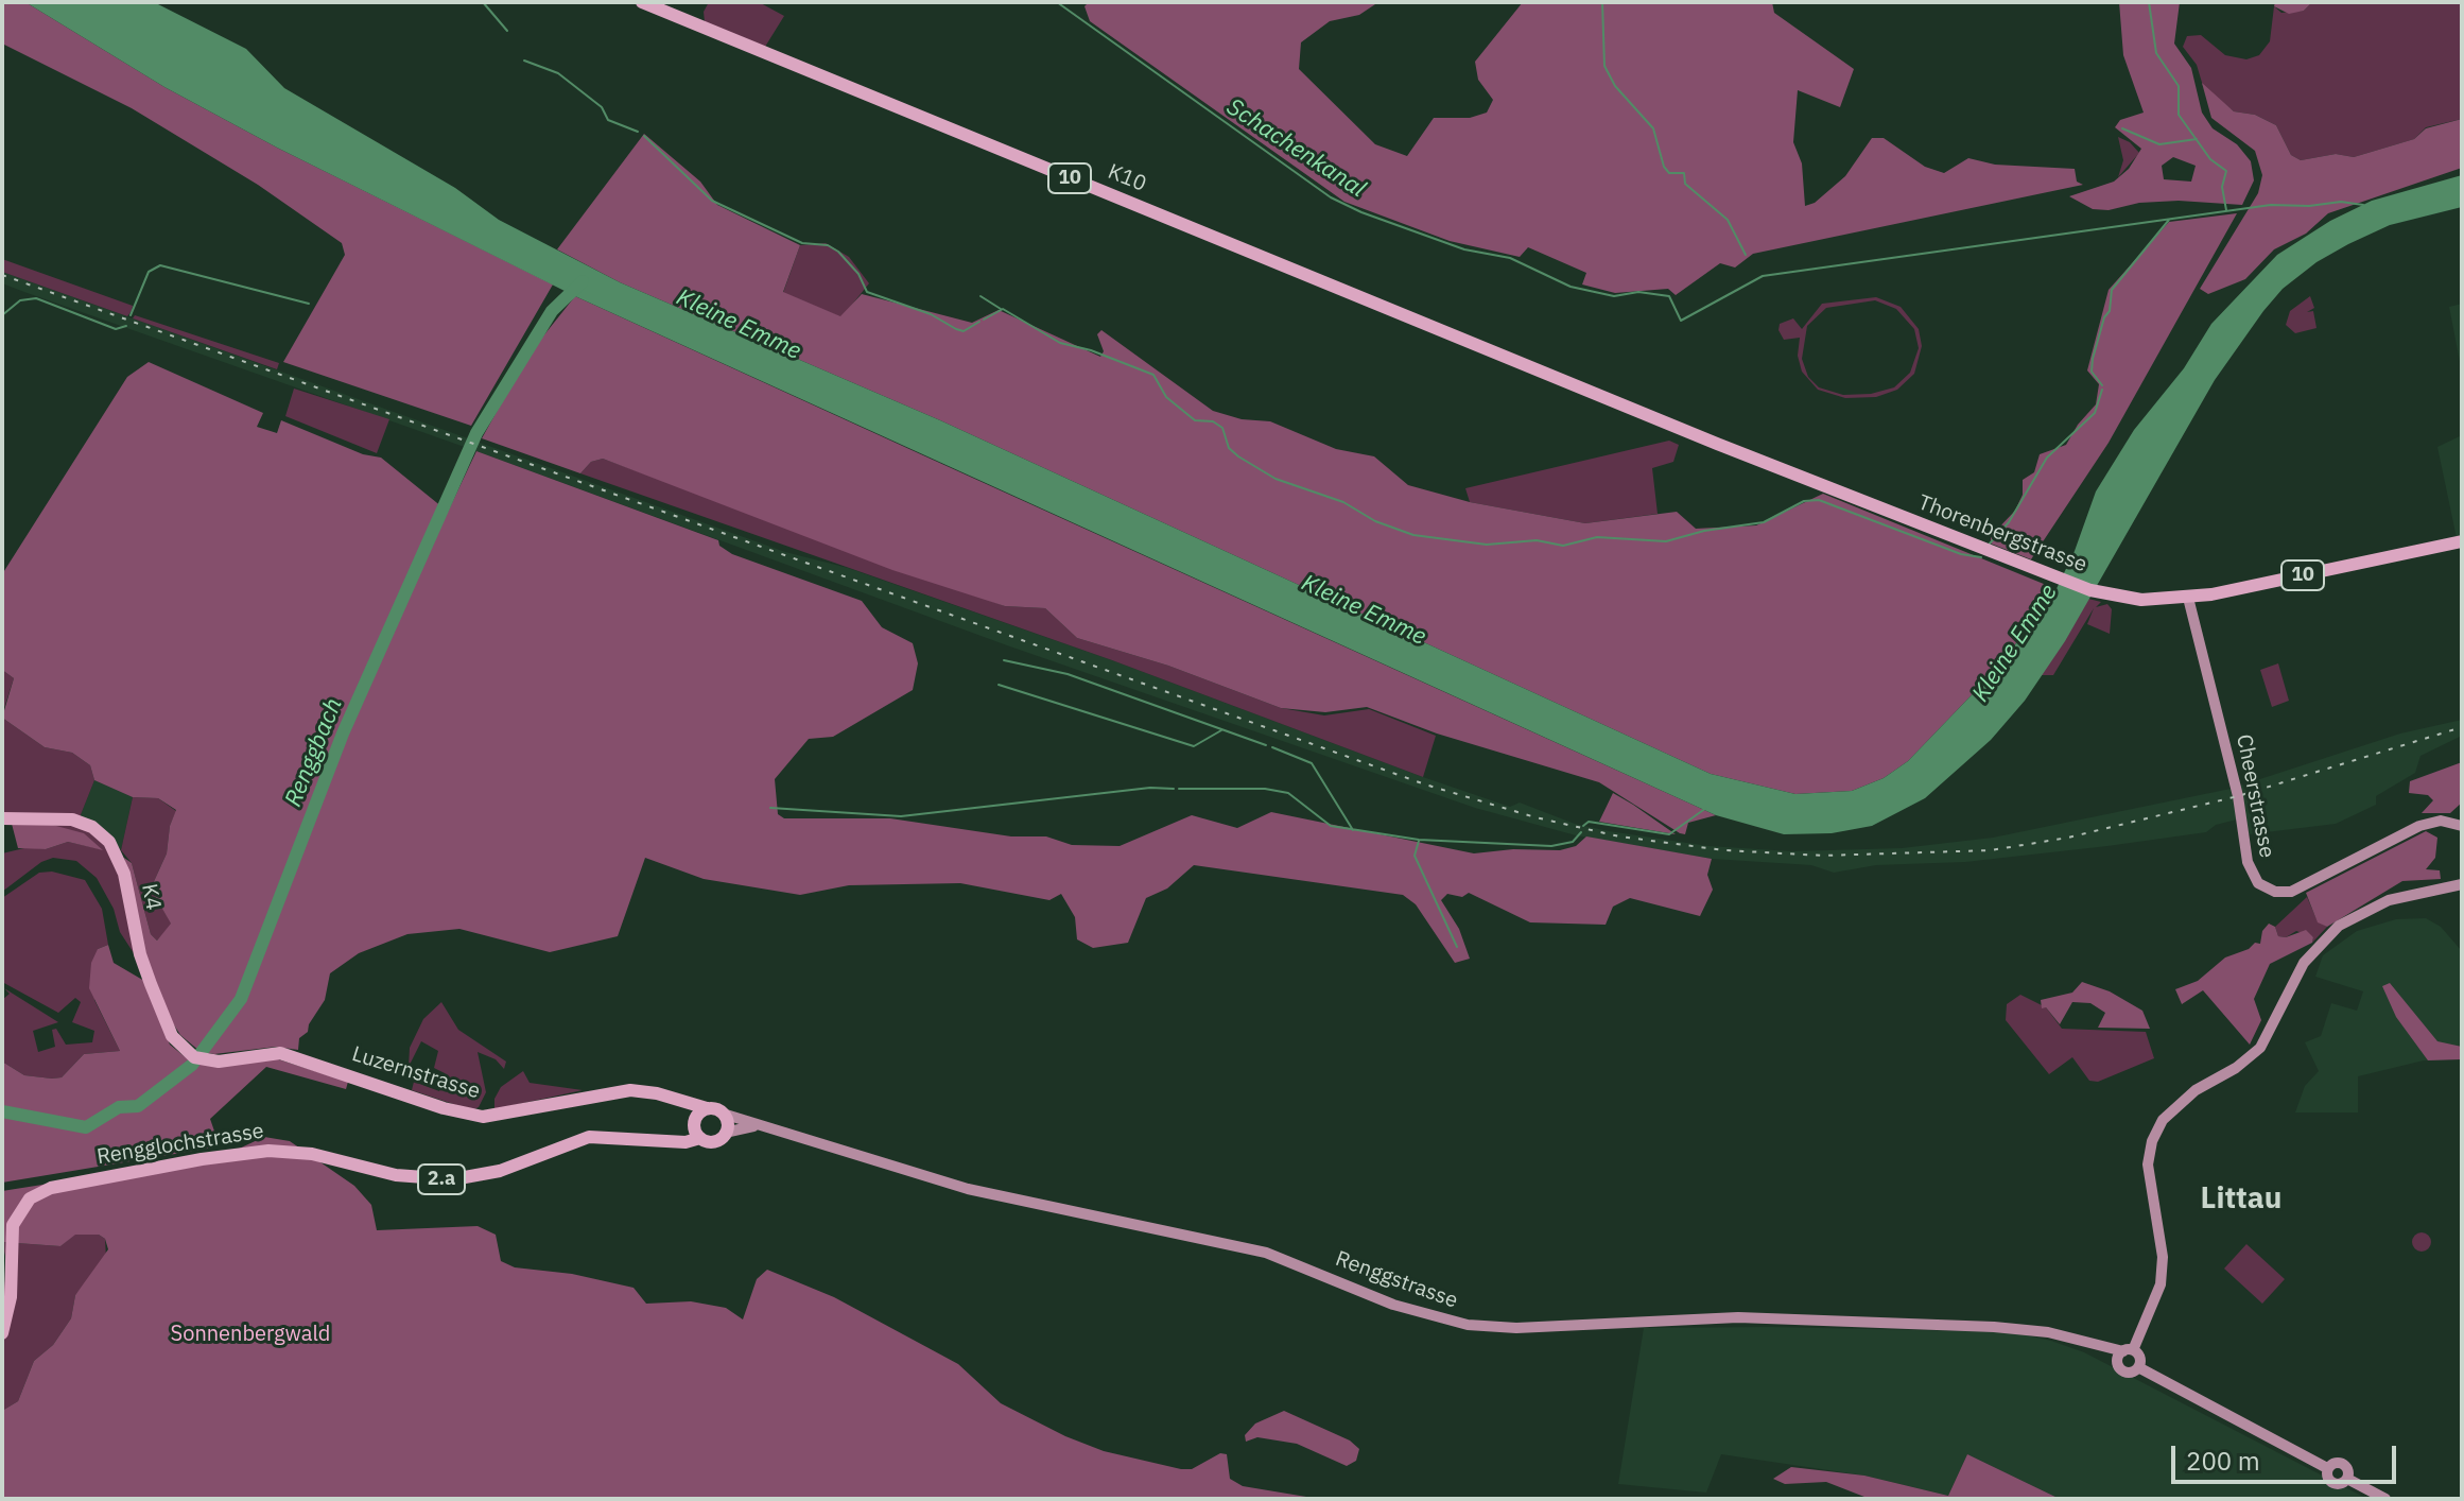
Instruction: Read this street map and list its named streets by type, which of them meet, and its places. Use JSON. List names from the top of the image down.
{
  "streets": {
    "main road": [
      "10",
      "K10",
      "Thorenbergstrasse",
      "Cheerstrasse",
      "K4",
      "Luzernstrasse",
      "Rengglochstrasse",
      "2.a",
      "Renggstrasse"
    ]
  },
  "crossings": [
    ["K10", "Thorenbergstrasse"],
    ["Thorenbergstrasse", "Cheerstrasse"],
    ["K4", "Luzernstrasse"],
    ["Luzernstrasse", "Rengglochstrasse"],
    ["Luzernstrasse", "Renggstrasse"],
    ["Rengglochstrasse", "Renggstrasse"]
  ],
  "districts": ["Littau"],
  "water": ["Schachenkanal", "Kleine Emme", "Renggbach"],
  "parks": ["Sonnenbergwald"],
  "scale_bar": "200 m"
}
